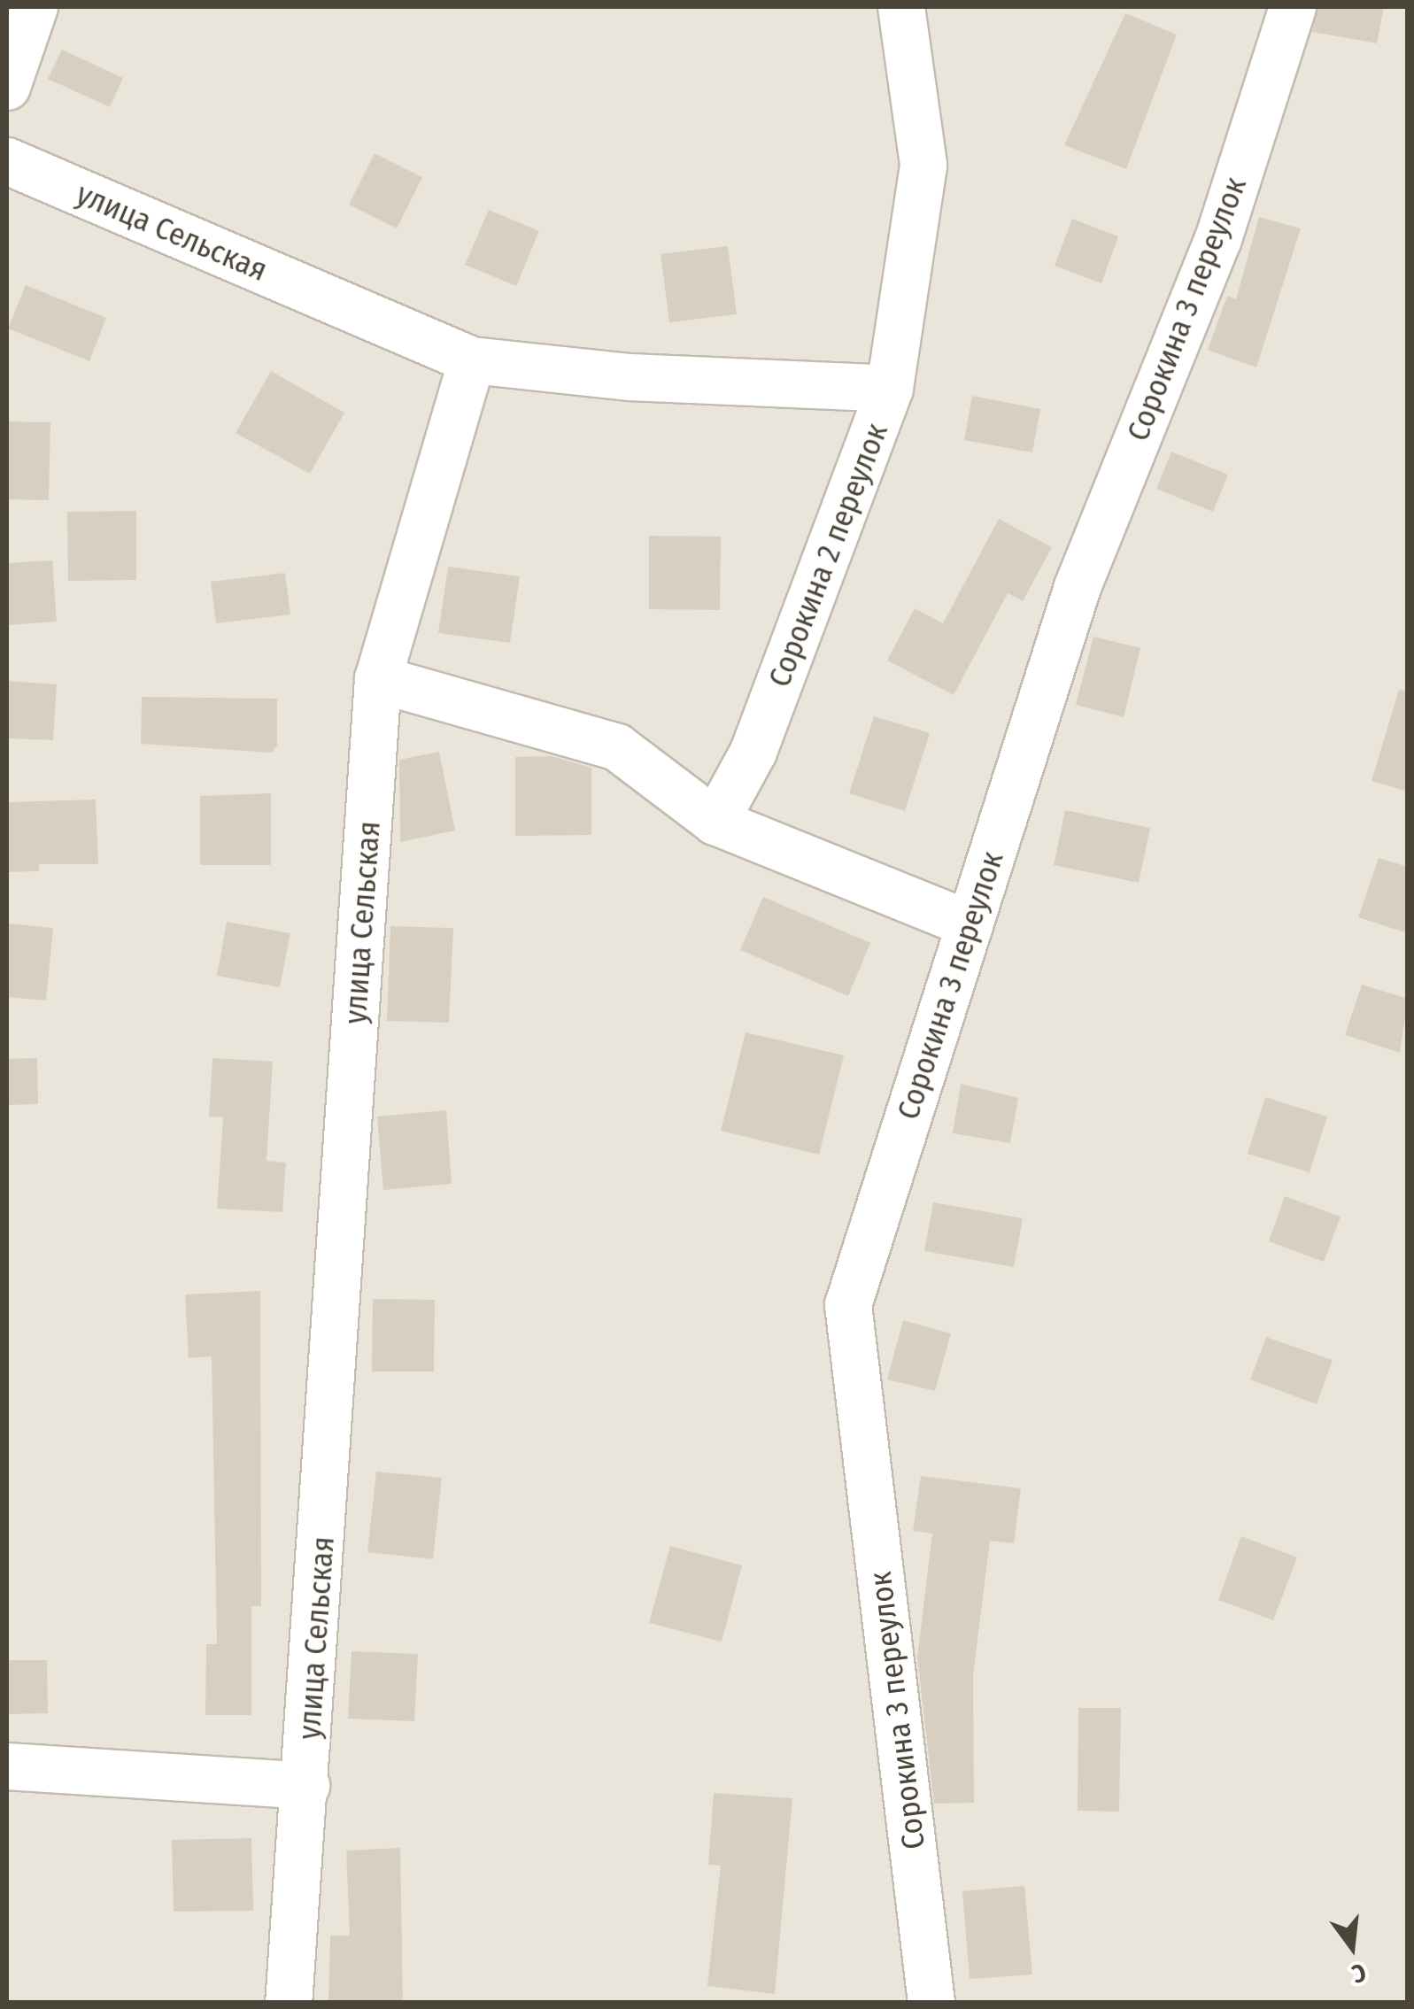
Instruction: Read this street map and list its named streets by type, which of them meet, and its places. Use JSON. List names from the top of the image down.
{
  "streets": {
    "street": ["улица Сельская", "Сорокина 3 переулок", "Сорокина 2 переулок"]
  },
  "north": "bottom"
}
